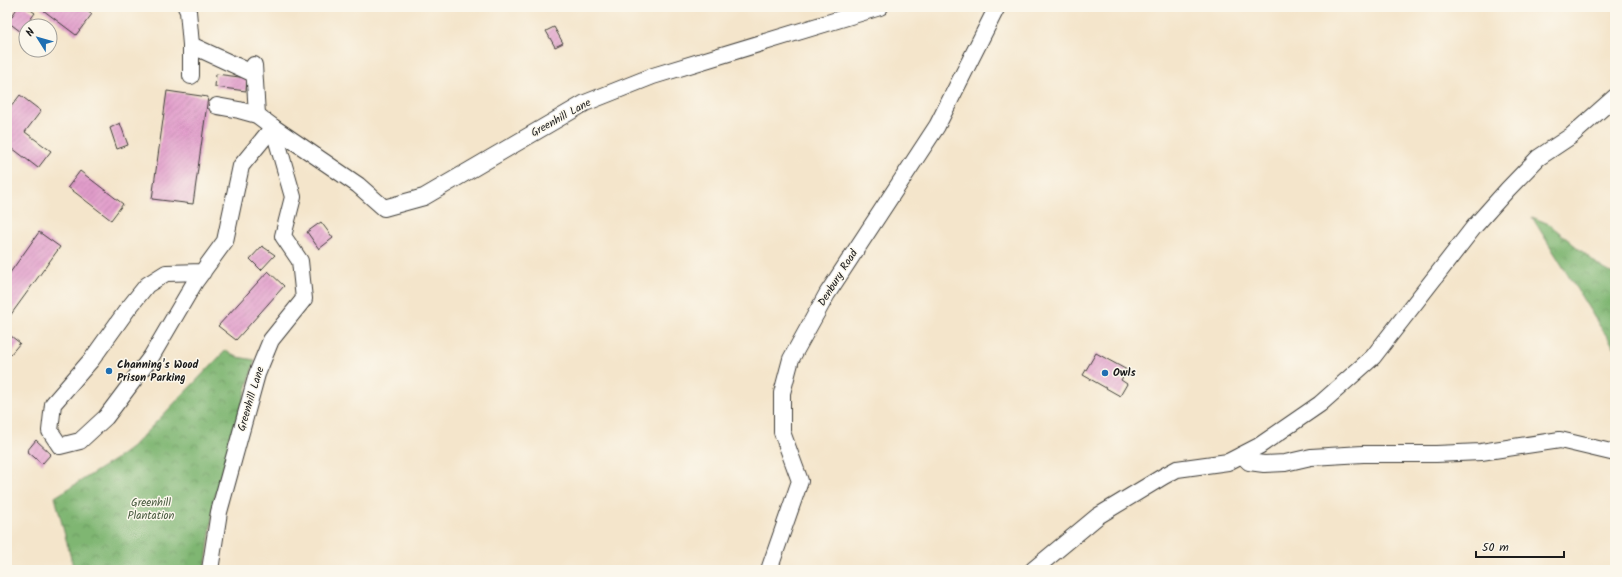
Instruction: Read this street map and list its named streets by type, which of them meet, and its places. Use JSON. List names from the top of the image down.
{
  "streets": {
    "street": ["Greenhill Lane", "Denbury Road"]
  },
  "parks": ["Greenhill Plantation"],
  "places": ["Channing's Wood Prison Parking", "Owls"],
  "scale_bar": "50 m",
  "north": "top left"
}
